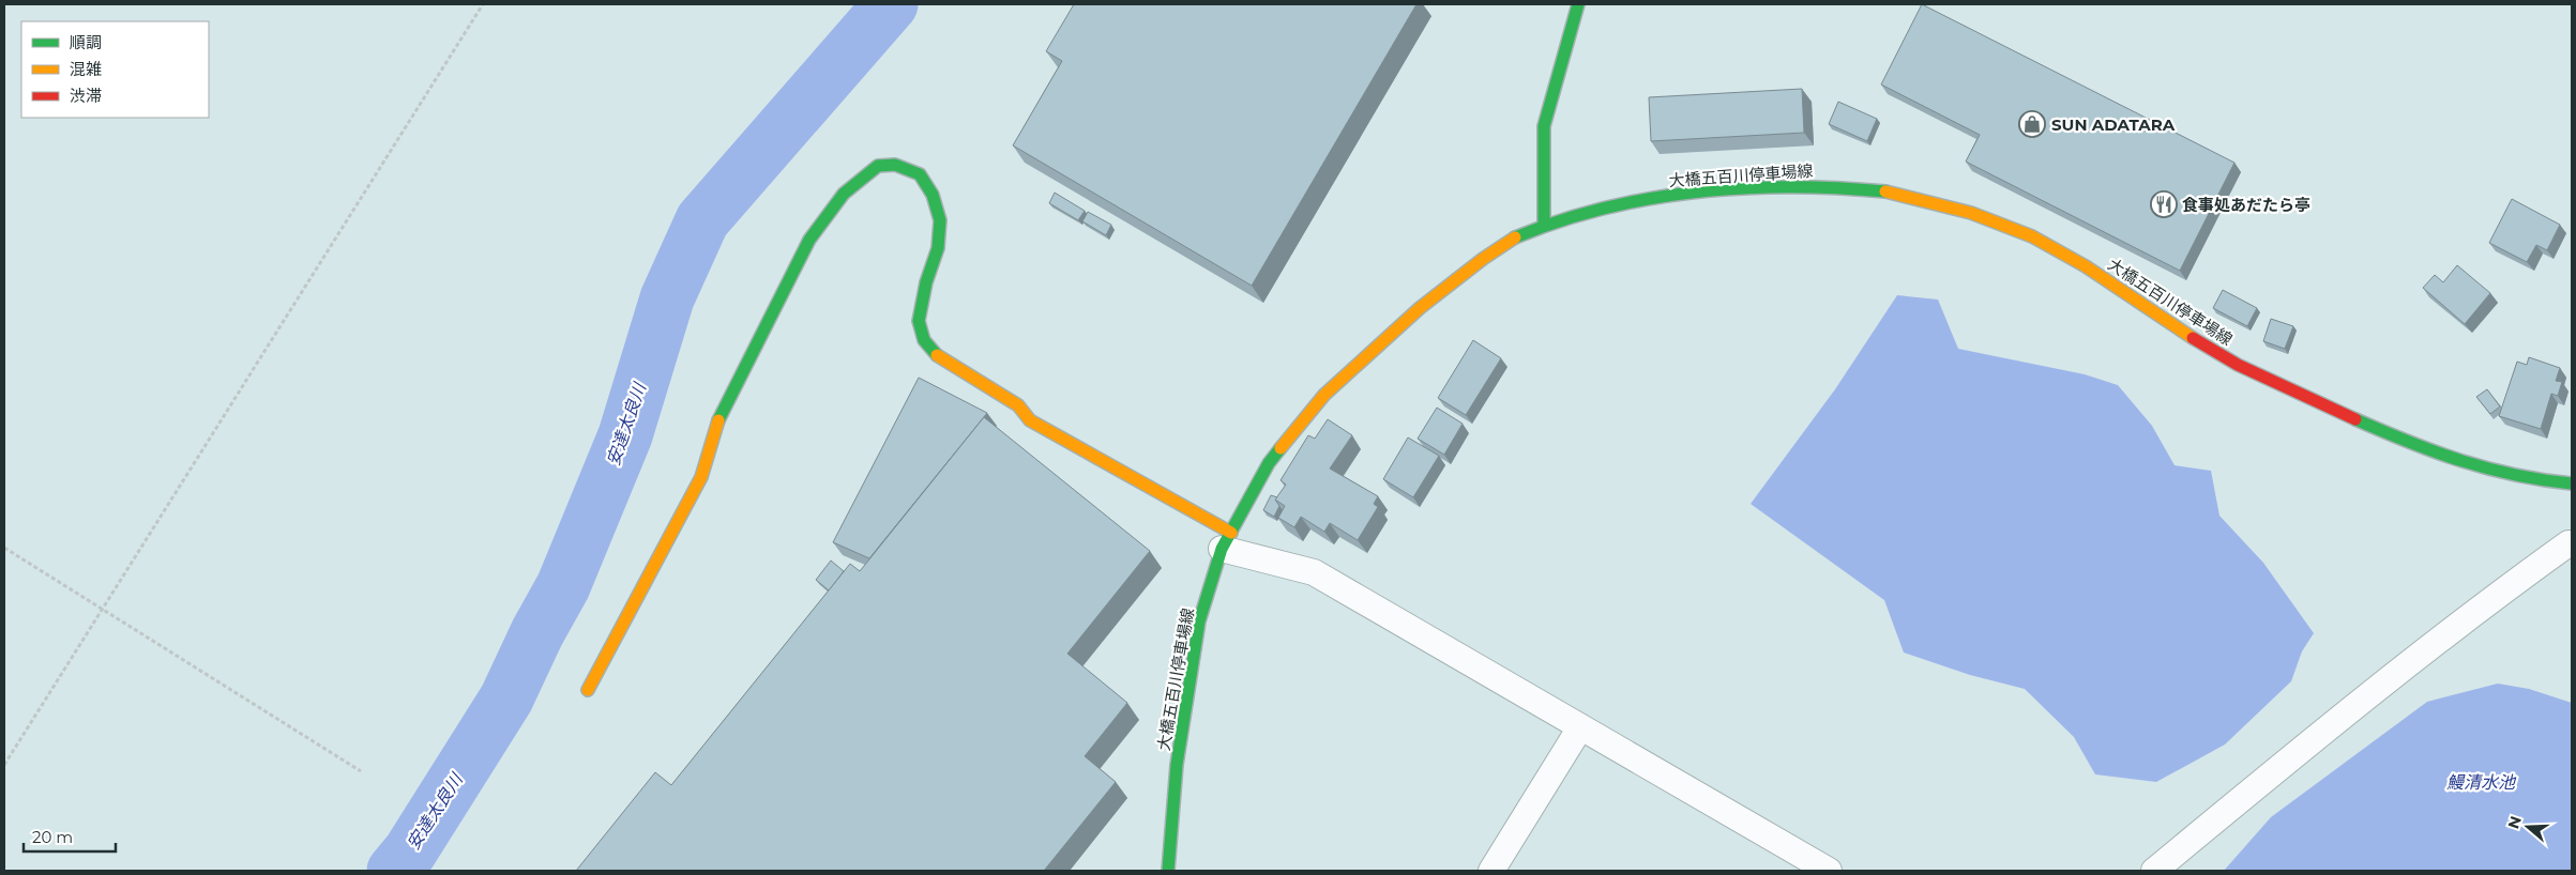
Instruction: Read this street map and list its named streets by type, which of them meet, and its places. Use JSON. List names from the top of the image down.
{
  "streets": {
    "main road": ["大橋五百川停車場線"]
  },
  "water": ["安達太良川", "鰻清水池"],
  "places": {
    "shop": ["SUN ADATARA"],
    "restaurant": ["食事処あだたら亭"]
  },
  "legend": ["順調", "混雑", "渋滞"],
  "scale_bar": "20 m",
  "north": "left"
}
